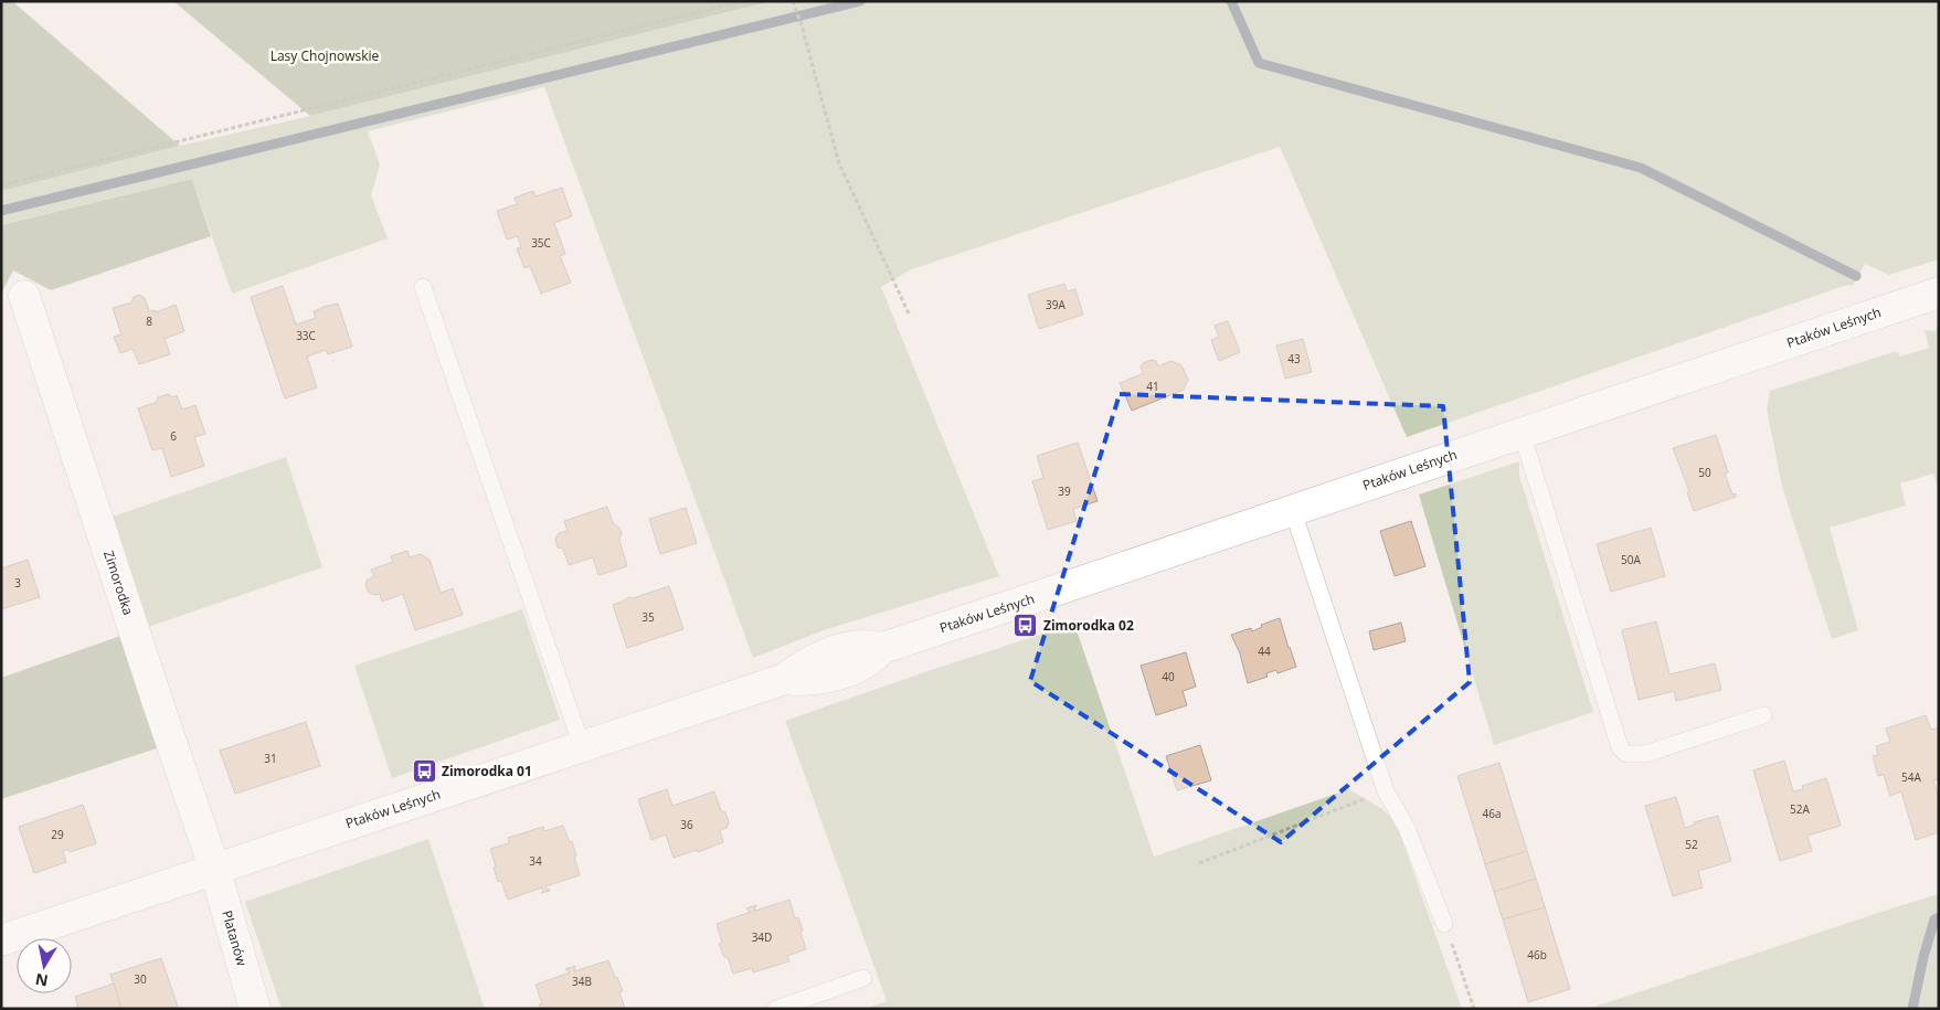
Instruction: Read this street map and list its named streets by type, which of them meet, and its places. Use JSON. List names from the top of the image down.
{
  "streets": {
    "street": ["Ptaków Leśnych", "Zimorodka", "Platanów"]
  },
  "crossings": [
    ["Ptaków Leśnych", "Zimorodka"],
    ["Ptaków Leśnych", "Platanów"],
    ["Zimorodka", "Platanów"]
  ],
  "parks": ["Lasy Chojnowskie"],
  "places": {
    "bus stop": ["Zimorodka 02", "Zimorodka 01"]
  },
  "house_numbers": [
    "35C",
    "39A",
    "8",
    "33C",
    "43",
    "41",
    "6",
    "50",
    "39",
    "50A",
    "3",
    "35",
    "44",
    "40",
    "31",
    "54A",
    "52A",
    "46a",
    "36",
    "29",
    "52",
    "34",
    "34D",
    "46b",
    "30",
    "34B"
  ],
  "north": "bottom"
}
